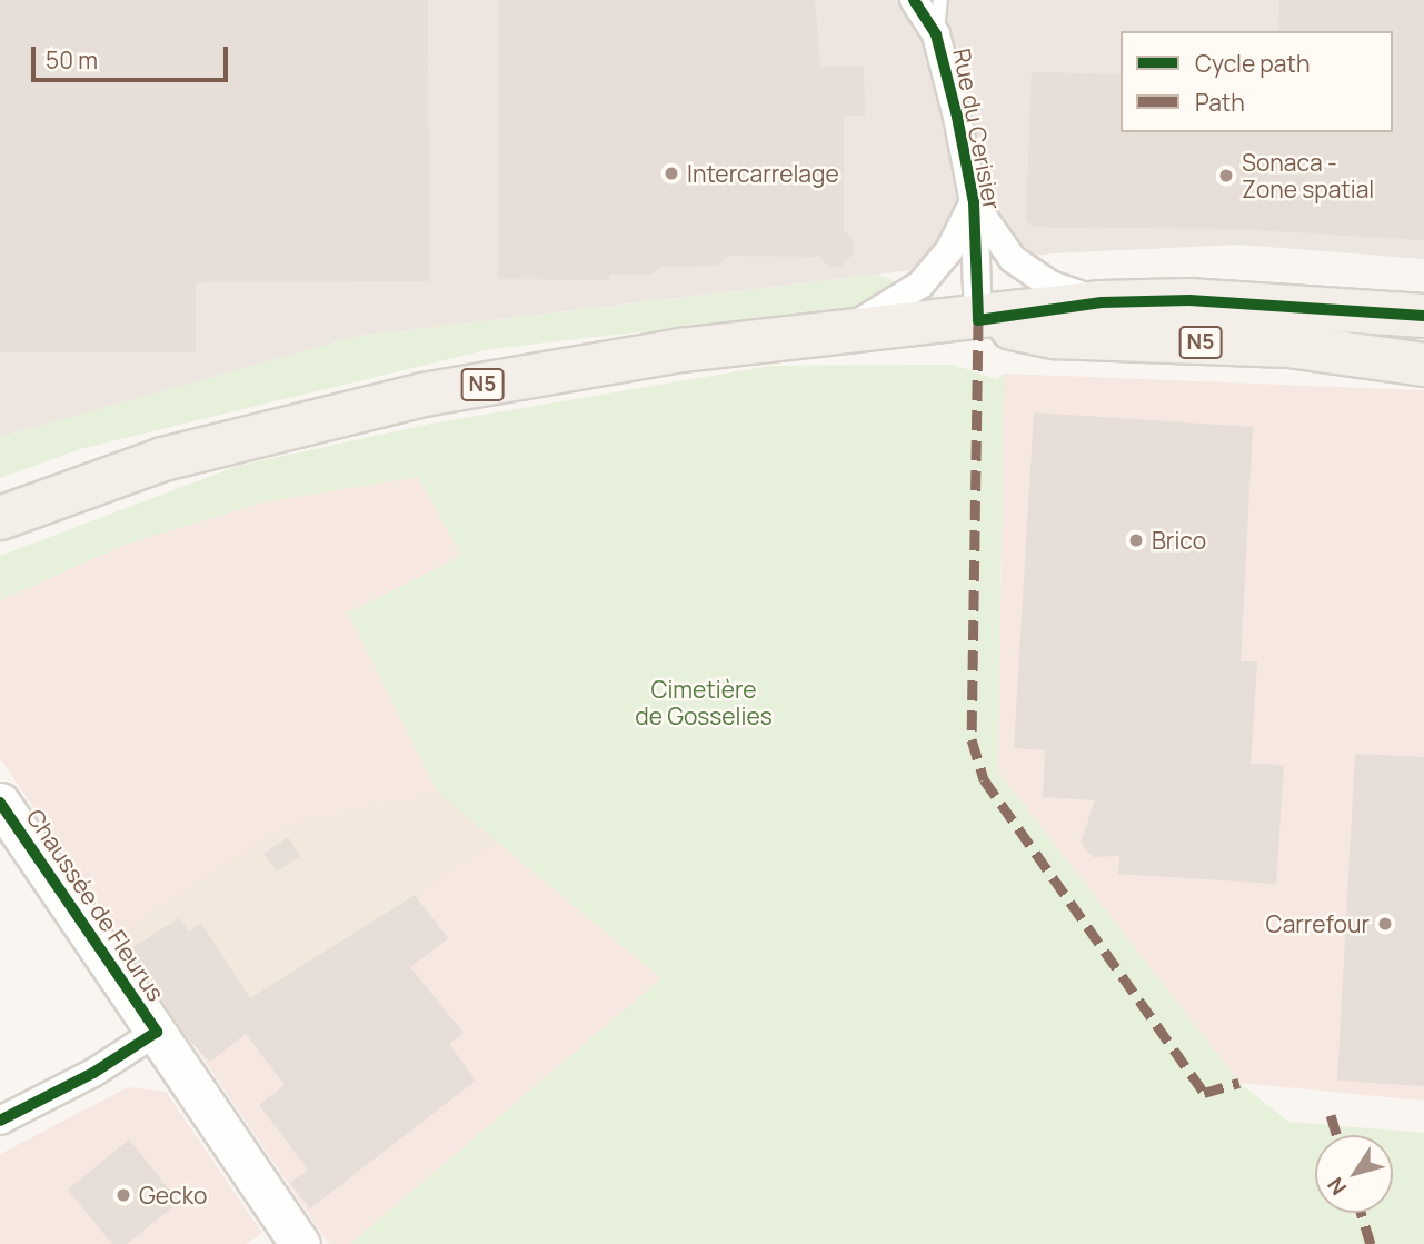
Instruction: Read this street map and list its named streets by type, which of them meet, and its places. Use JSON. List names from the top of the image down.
{
  "streets": {
    "main road": ["N5", "Chaussée de Fleurus"],
    "street": ["Rue du Cerisier"]
  },
  "crossings": [
    ["Rue du Cerisier", "N5"]
  ],
  "parks": ["Cimetière de Gosselies"],
  "places": [
    "Intercarrelage",
    "Sonaca - Zone spatial",
    "Brico",
    "Carrefour",
    "Gecko"
  ],
  "legend": ["Cycle path", "Path"],
  "scale_bar": "50 m",
  "north": "bottom left"
}
